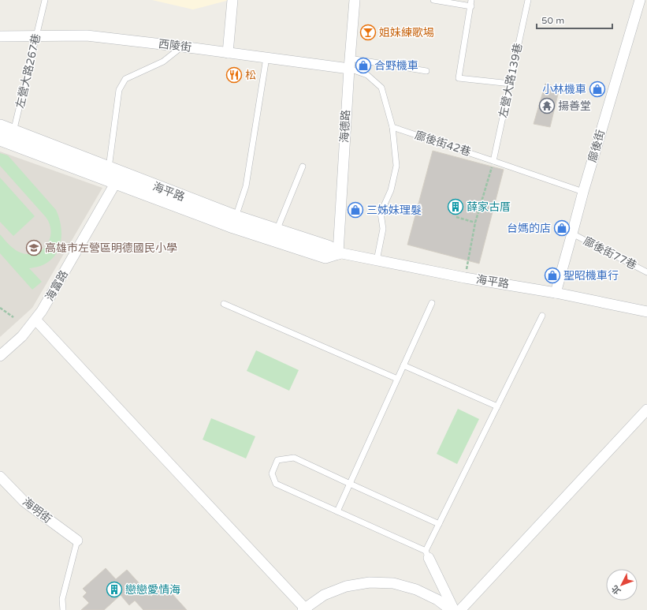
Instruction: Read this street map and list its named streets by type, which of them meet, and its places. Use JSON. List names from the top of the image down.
{
  "streets": {
    "street": [
      "西陵街",
      "海德路",
      "廍後街",
      "海平路",
      "海富路",
      "海明街"
    ],
    "lane": [
      "左營大路267巷",
      "左營大路139巷",
      "廍後街42巷",
      "廍後街77巷"
    ]
  },
  "crossings": [
    ["西陵街", "左營大路267巷"],
    ["西陵街", "海德路"],
    ["左營大路267巷", "海平路"],
    ["左營大路139巷", "廍後街42巷"],
    ["海德路", "海平路"],
    ["廍後街42巷", "廍後街"],
    ["廍後街", "海平路"],
    ["廍後街", "廍後街77巷"],
    ["海平路", "海富路"]
  ],
  "places": {
    "bar": ["姐妹練歌場"],
    "shop": [
      "合野機車",
      "小林機車",
      "三姊妹理髮",
      "台媽的店",
      "聖昭機車行"
    ],
    "restaurant": ["松"],
    "temple": ["揚善堂"],
    "building": ["薛家古厝", "戀戀愛情海"],
    "school or university": ["高雄市左營區明德國民小學"]
  },
  "scale_bar": "50 m",
  "north": "bottom left"
}
